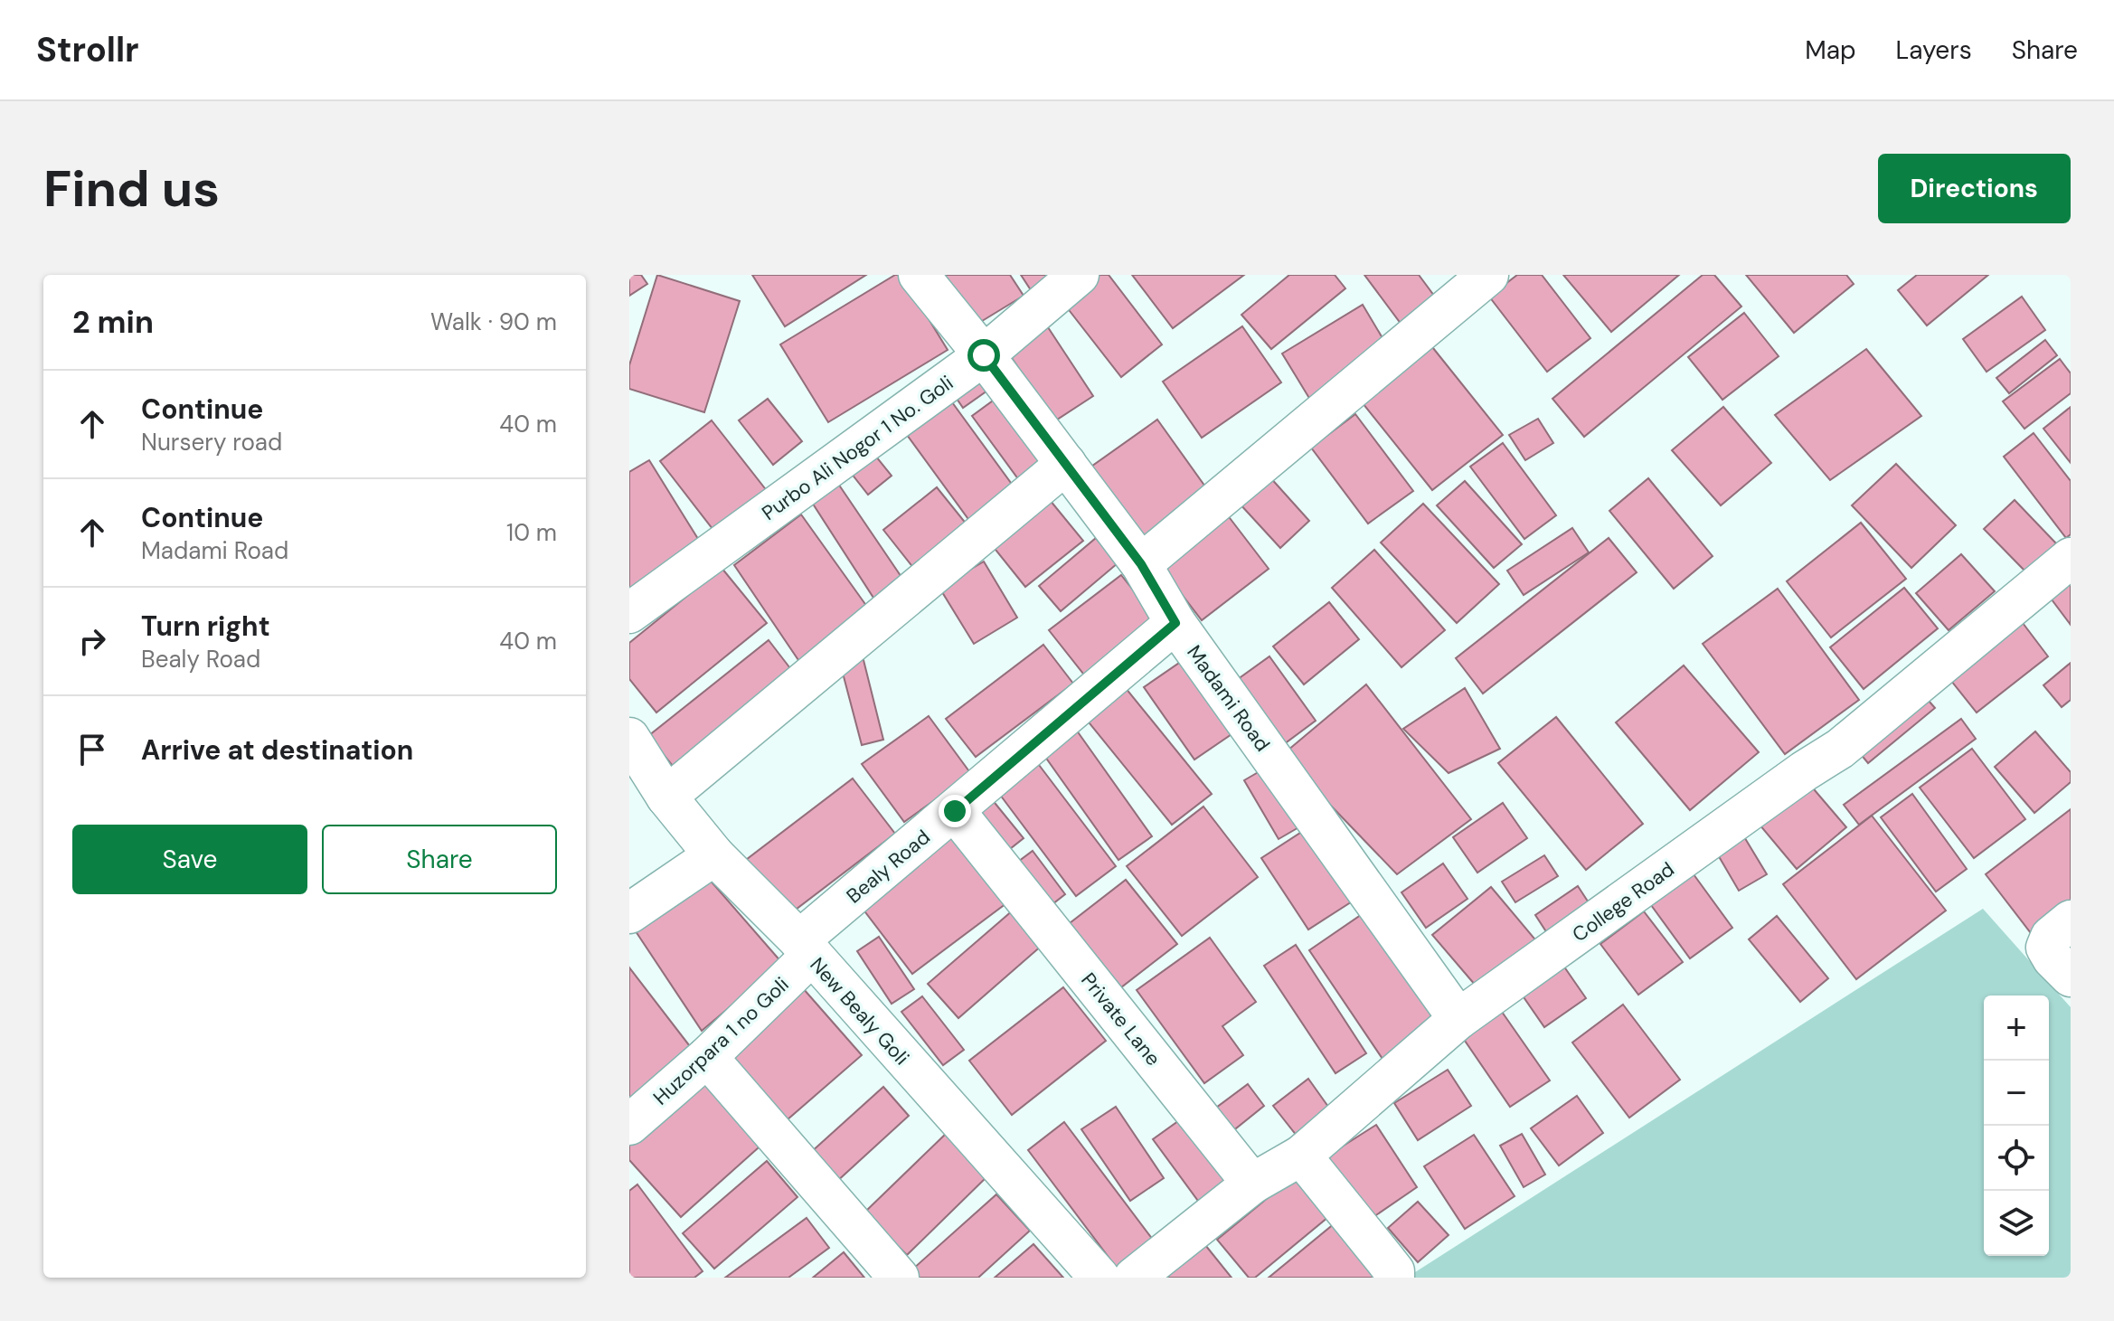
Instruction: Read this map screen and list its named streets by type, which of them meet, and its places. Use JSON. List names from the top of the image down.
{
  "streets": {
    "street": [
      "Purbo Ali Nogor 1 No. Goli",
      "Madami Road",
      "Bealy Road",
      "College Road",
      "New Bealy Goli",
      "Private Lane",
      "Huzorpara 1 no Goli"
    ]
  },
  "crossings": [
    ["Purbo Ali Nogor 1 No. Goli", "Madami Road"],
    ["Madami Road", "Bealy Road"],
    ["Madami Road", "College Road"],
    ["Bealy Road", "New Bealy Goli"],
    ["Bealy Road", "Private Lane"],
    ["Bealy Road", "Huzorpara 1 no Goli"],
    ["New Bealy Goli", "Huzorpara 1 no Goli"]
  ],
  "page": {
    "header": "Strollr",
    "nav": ["Map", "Layers", "Share"],
    "buttons": [
      "Directions",
      ["Save", "Share"]
    ],
    "title": "Find us",
    "heading": ["2 min", "Walk · 90 m"],
    "list": [
      ["Continue", "Nursery road", "40 m"],
      ["Continue", "Madami Road", "10 m"],
      ["Turn right", "Bealy Road", "40 m"],
      "Arrive at destination"
    ],
    "map_buttons": ["+", "−"]
  }
}
